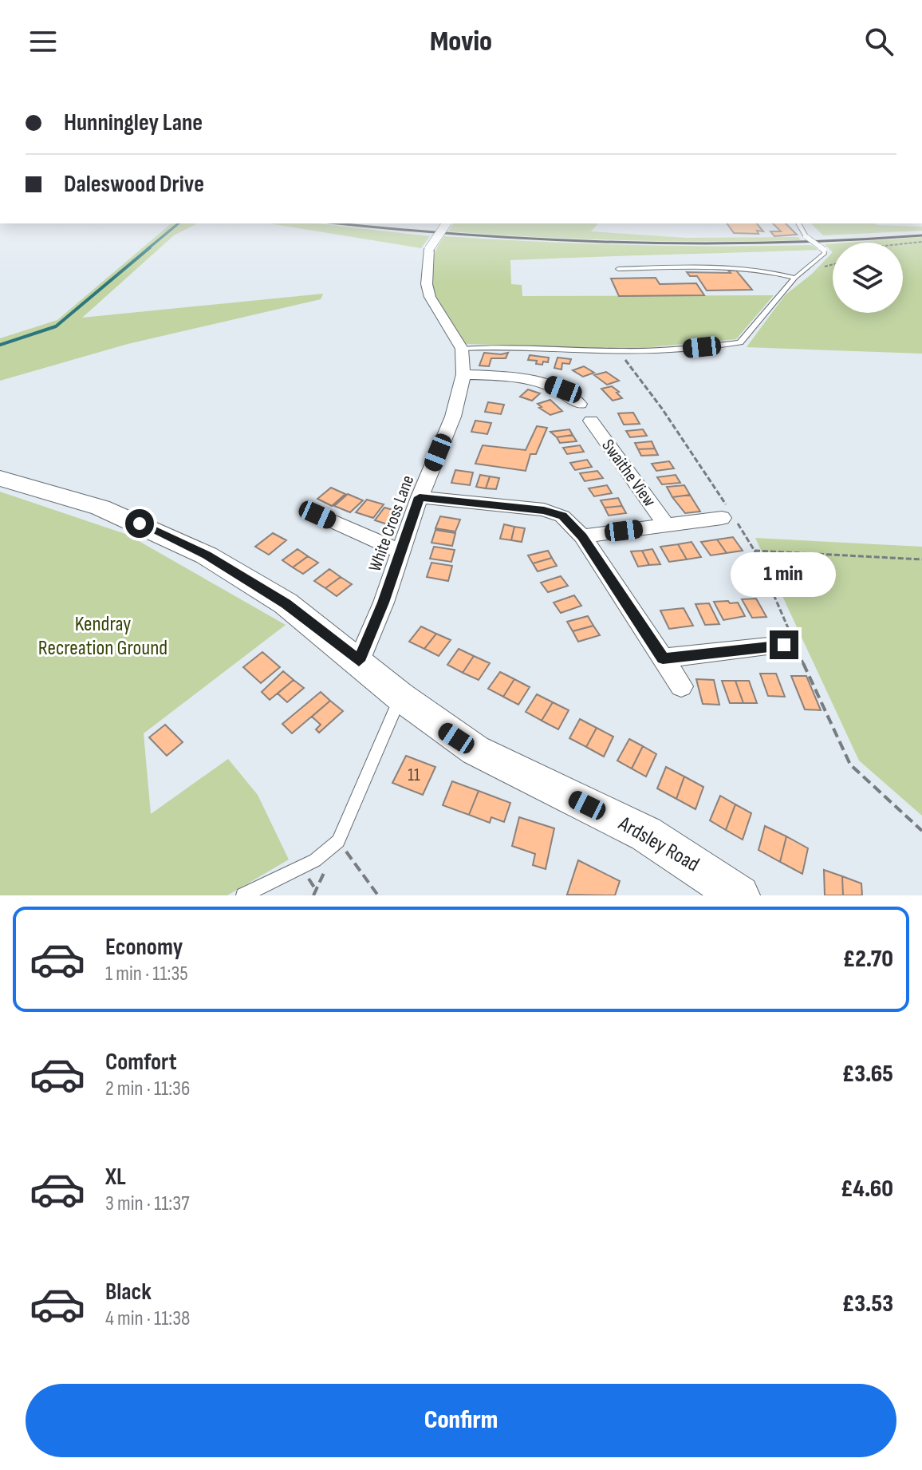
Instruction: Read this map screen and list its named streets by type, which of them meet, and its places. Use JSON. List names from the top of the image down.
{
  "streets": {
    "main road": ["Ardsley Road"],
    "street": ["Swaithe View", "White Cross Lane"]
  },
  "crossings": [
    ["White Cross Lane", "Ardsley Road"]
  ],
  "parks": ["Kendray Recreation Ground"],
  "house_numbers": ["11"],
  "page": {
    "header": "Movio",
    "banner": ["Hunningley Lane", "Daleswood Drive"],
    "bubble": "1 min",
    "list": [
      {
        "name": "Economy",
        "note": "1 min · 11:35",
        "value": "£2.70"
      },
      {
        "name": "Comfort",
        "note": "2 min · 11:36",
        "value": "£3.65"
      },
      {
        "name": "XL",
        "note": "3 min · 11:37",
        "value": "£4.60"
      },
      {
        "name": "Black",
        "note": "4 min · 11:38",
        "value": "£3.53"
      }
    ],
    "buttons": "Confirm"
  }
}
